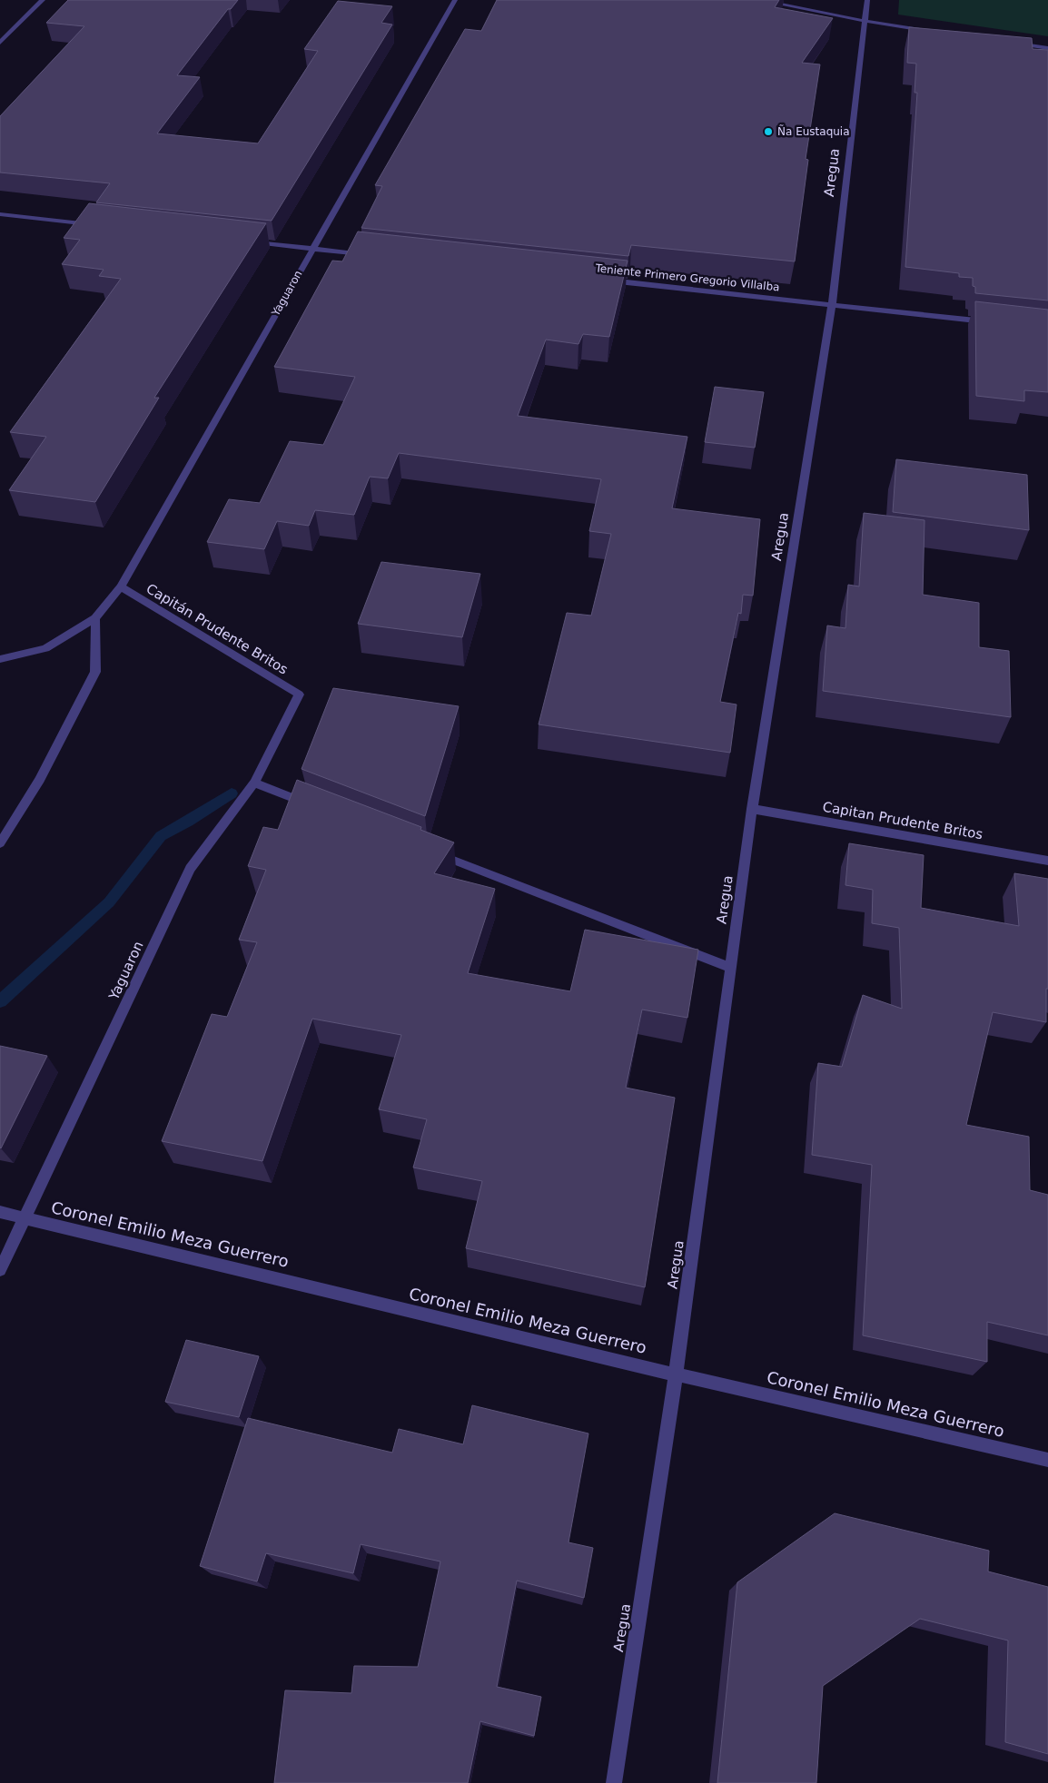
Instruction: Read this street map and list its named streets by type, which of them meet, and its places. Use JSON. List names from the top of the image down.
{
  "streets": {
    "street": [
      "Aregua",
      "Teniente Primero Gregorio Villalba",
      "Yaguaron",
      "Capitán Prudente Britos",
      "Capitan Prudente Britos",
      "Coronel Emilio Meza Guerrero"
    ]
  },
  "crossings": [
    ["Aregua", "Teniente Primero Gregorio Villalba"],
    ["Aregua", "Capitan Prudente Britos"],
    ["Aregua", "Coronel Emilio Meza Guerrero"],
    ["Yaguaron", "Capitán Prudente Britos"],
    ["Yaguaron", "Coronel Emilio Meza Guerrero"]
  ],
  "places": ["Ña Eustaquia"]
}
